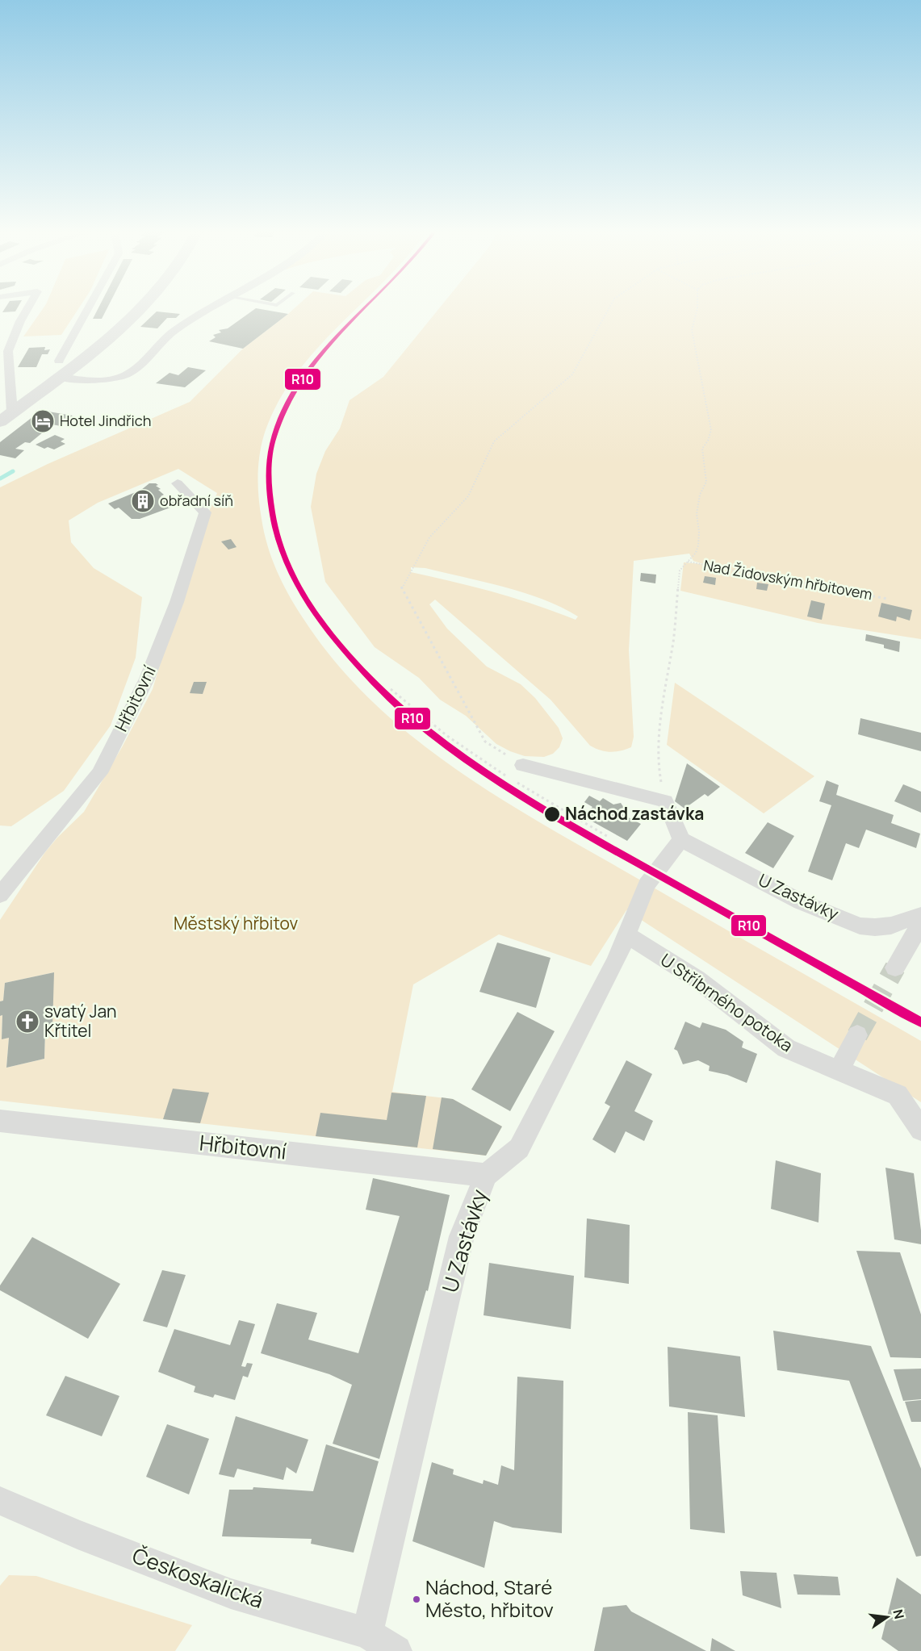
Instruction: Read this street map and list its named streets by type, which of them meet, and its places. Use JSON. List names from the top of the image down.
{
  "streets": {
    "street": [
      "Hřbitovní",
      "U Zastávky",
      "U Stříbrného potoka",
      "Českoskalická"
    ],
    "path": ["Nad Židovským hřbitovem"]
  },
  "crossings": [
    ["Hřbitovní", "U Zastávky"],
    ["U Zastávky", "U Stříbrného potoka"],
    ["U Zastávky", "Českoskalická"]
  ],
  "parks": ["Městský hřbitov"],
  "places": {
    "hotel": ["Hotel Jindřich"],
    "building": ["obřadní síň"],
    "other": ["Náchod zastávka", "Náchod, Staré Město, hřbitov"],
    "church": ["svatý Jan Křtitel"]
  },
  "lines": ["transit line R10"],
  "north": "right"
}
